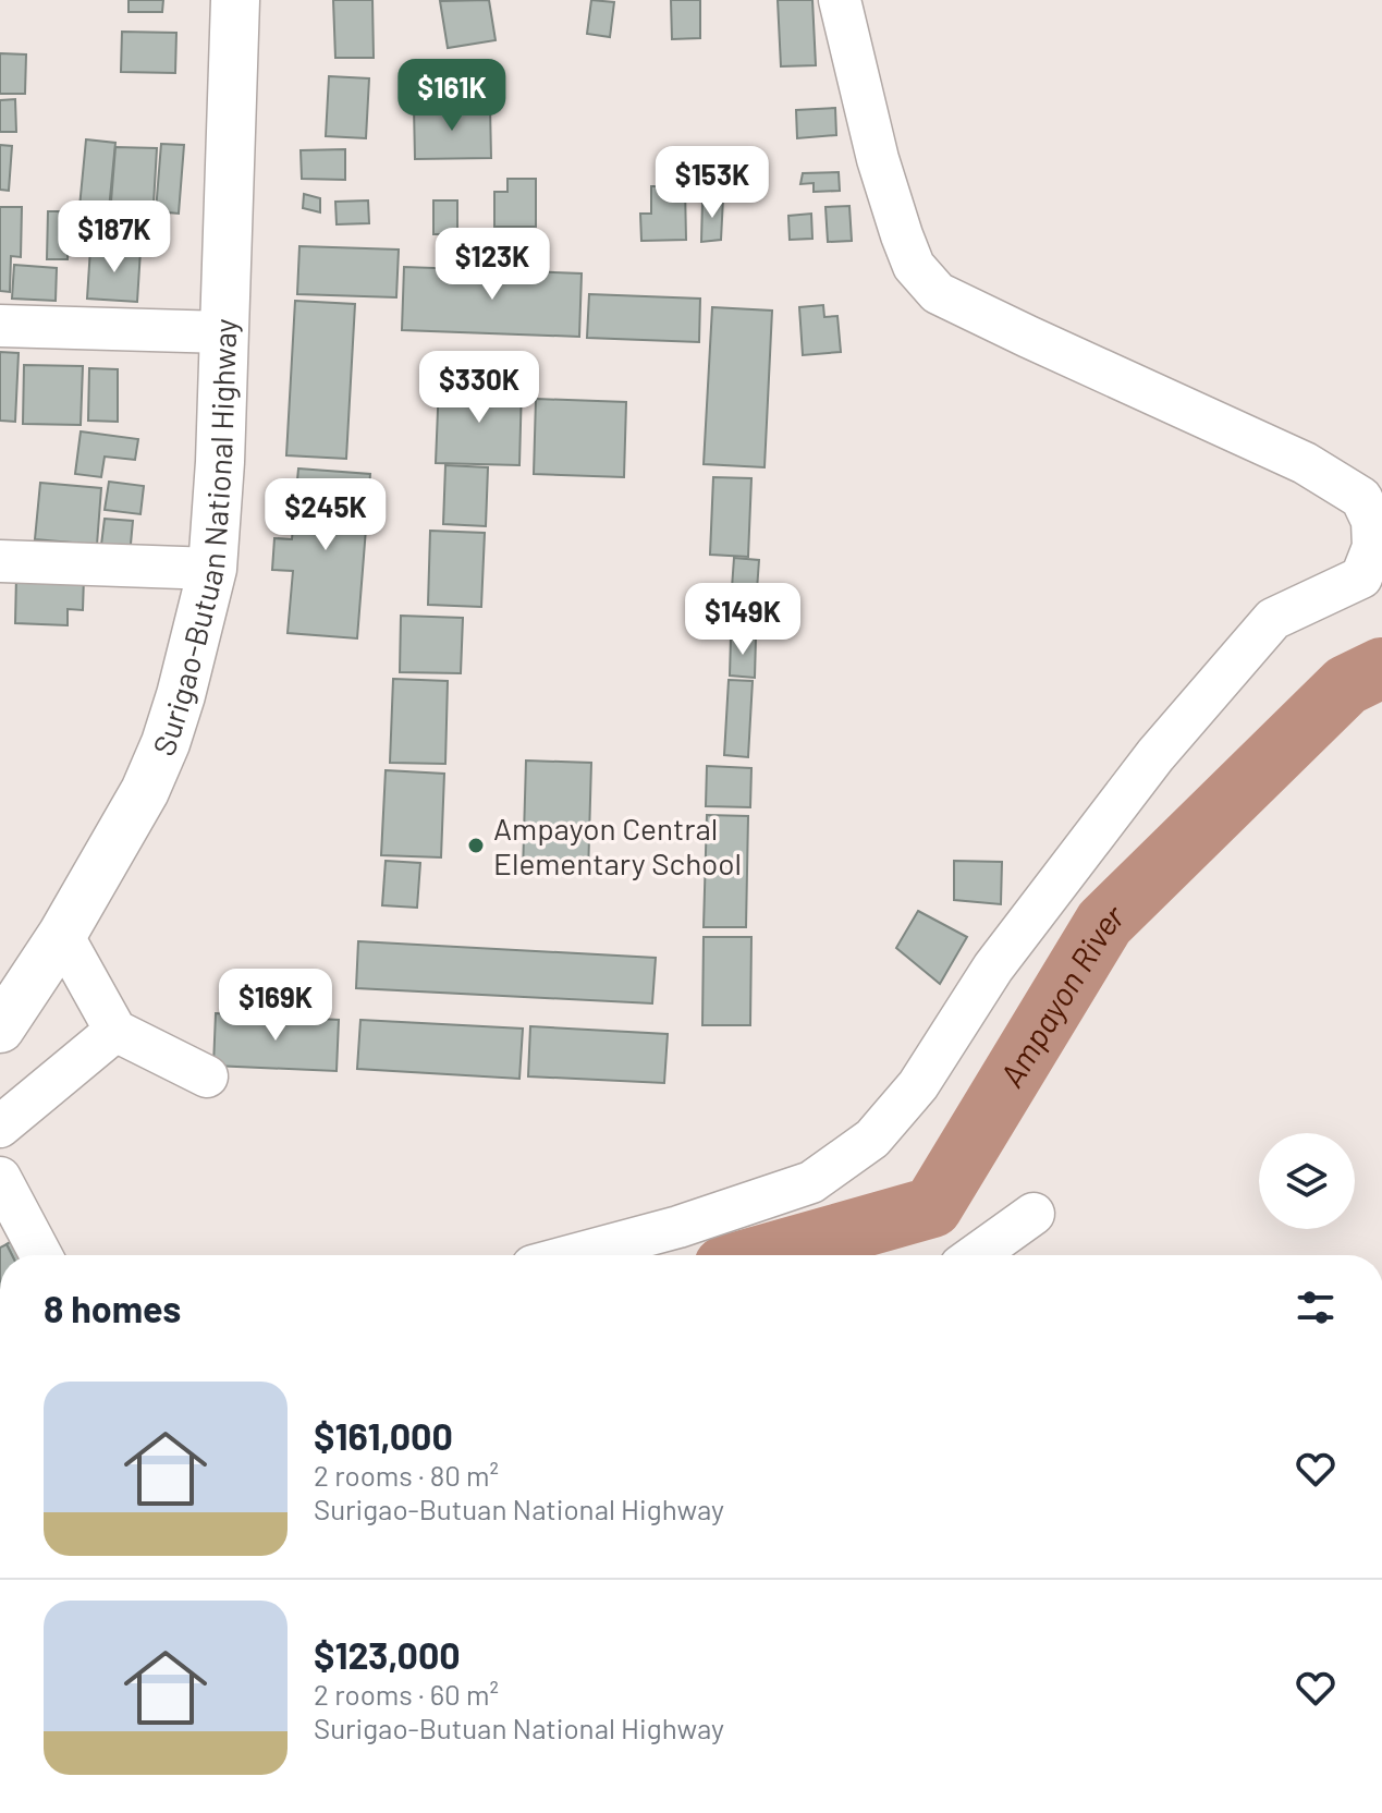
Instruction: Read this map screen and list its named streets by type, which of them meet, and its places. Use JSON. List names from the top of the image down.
{
  "streets": {
    "highway": ["Surigao-Butuan National Highway"]
  },
  "water": ["Ampayon River"],
  "places": ["Ampayon Central Elementary School"],
  "page": {
    "price": [
      "$161K",
      "$153K",
      "$187K",
      "$123K",
      "$330K",
      "$245K",
      "$149K",
      "$169K"
    ],
    "heading": "8 homes",
    "list": [
      {
        "name": "$161,000",
        "note": "2 rooms · 80 m² · Surigao-Butuan National Highway"
      },
      {
        "name": "$123,000",
        "note": "2 rooms · 60 m² · Surigao-Butuan National Highway"
      }
    ]
  }
}
